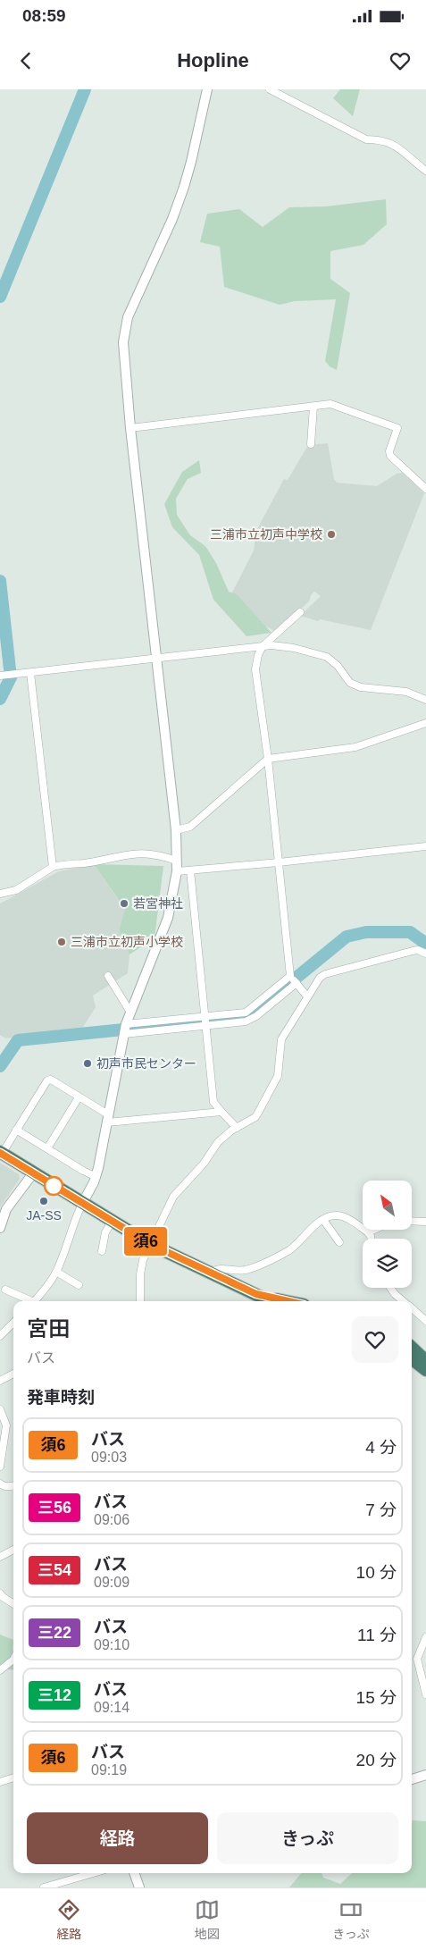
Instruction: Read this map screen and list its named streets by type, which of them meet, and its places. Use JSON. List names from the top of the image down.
{
  "places": [
    "三浦市立初声中学校",
    "若宮神社",
    "三浦市立初声小学校",
    "初声市民センター",
    "JA-SS"
  ],
  "lines": ["bus line 須6"],
  "north": "top left",
  "page": {
    "status": "08:59",
    "header": "Hopline",
    "on_map": "須6",
    "heading": [
      ["宮田", "バス"],
      "発車時刻"
    ],
    "list": [
      {
        "mark": "須6",
        "name": "バス",
        "note": "09:03",
        "value": "4 分"
      },
      {
        "mark": "三56",
        "name": "バス",
        "note": "09:06",
        "value": "7 分"
      },
      {
        "mark": "三54",
        "name": "バス",
        "note": "09:09",
        "value": "10 分"
      },
      {
        "mark": "三22",
        "name": "バス",
        "note": "09:10",
        "value": "11 分"
      },
      {
        "mark": "三12",
        "name": "バス",
        "note": "09:14",
        "value": "15 分"
      },
      {
        "mark": "須6",
        "name": "バス",
        "note": "09:19",
        "value": "20 分"
      }
    ],
    "buttons": ["経路", "きっぷ"],
    "tabs": ["経路", "地図", "きっぷ"]
  }
}
